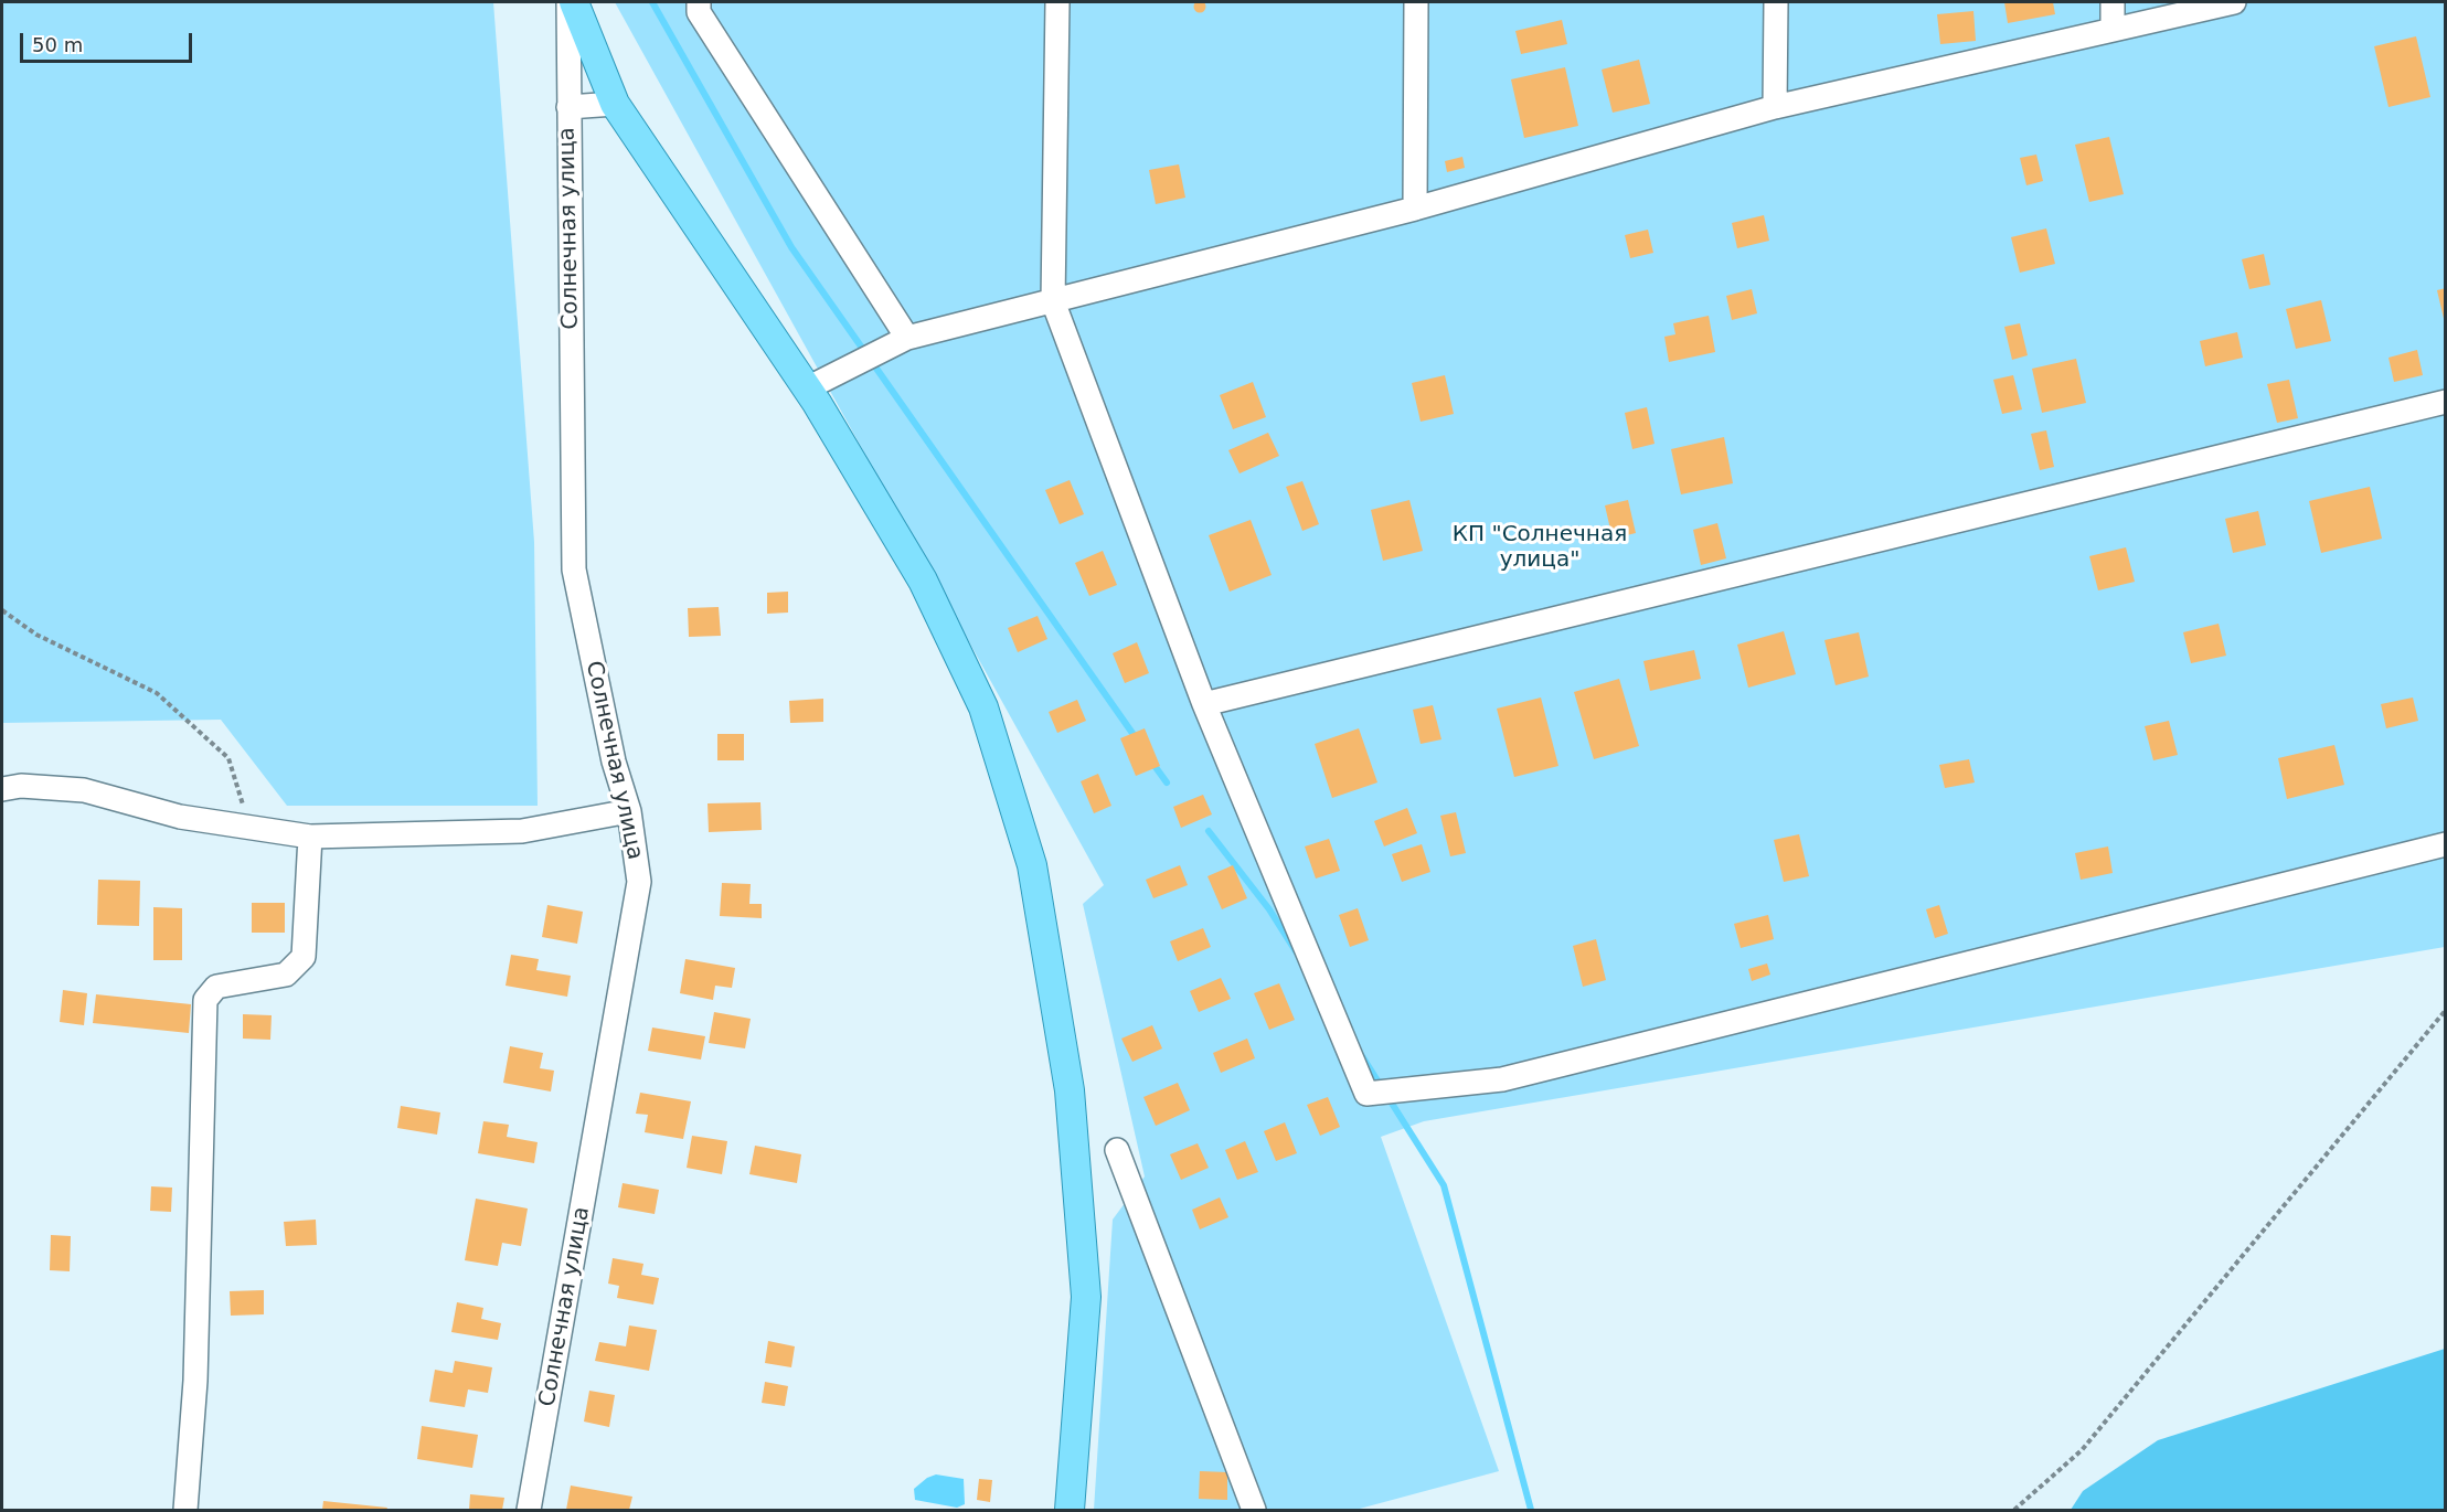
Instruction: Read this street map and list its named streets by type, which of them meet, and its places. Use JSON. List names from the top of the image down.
{
  "streets": {
    "street": ["Солнечная улица"]
  },
  "parks": ["КП \"Солнечная улица\""],
  "scale_bar": "50 m"
}
